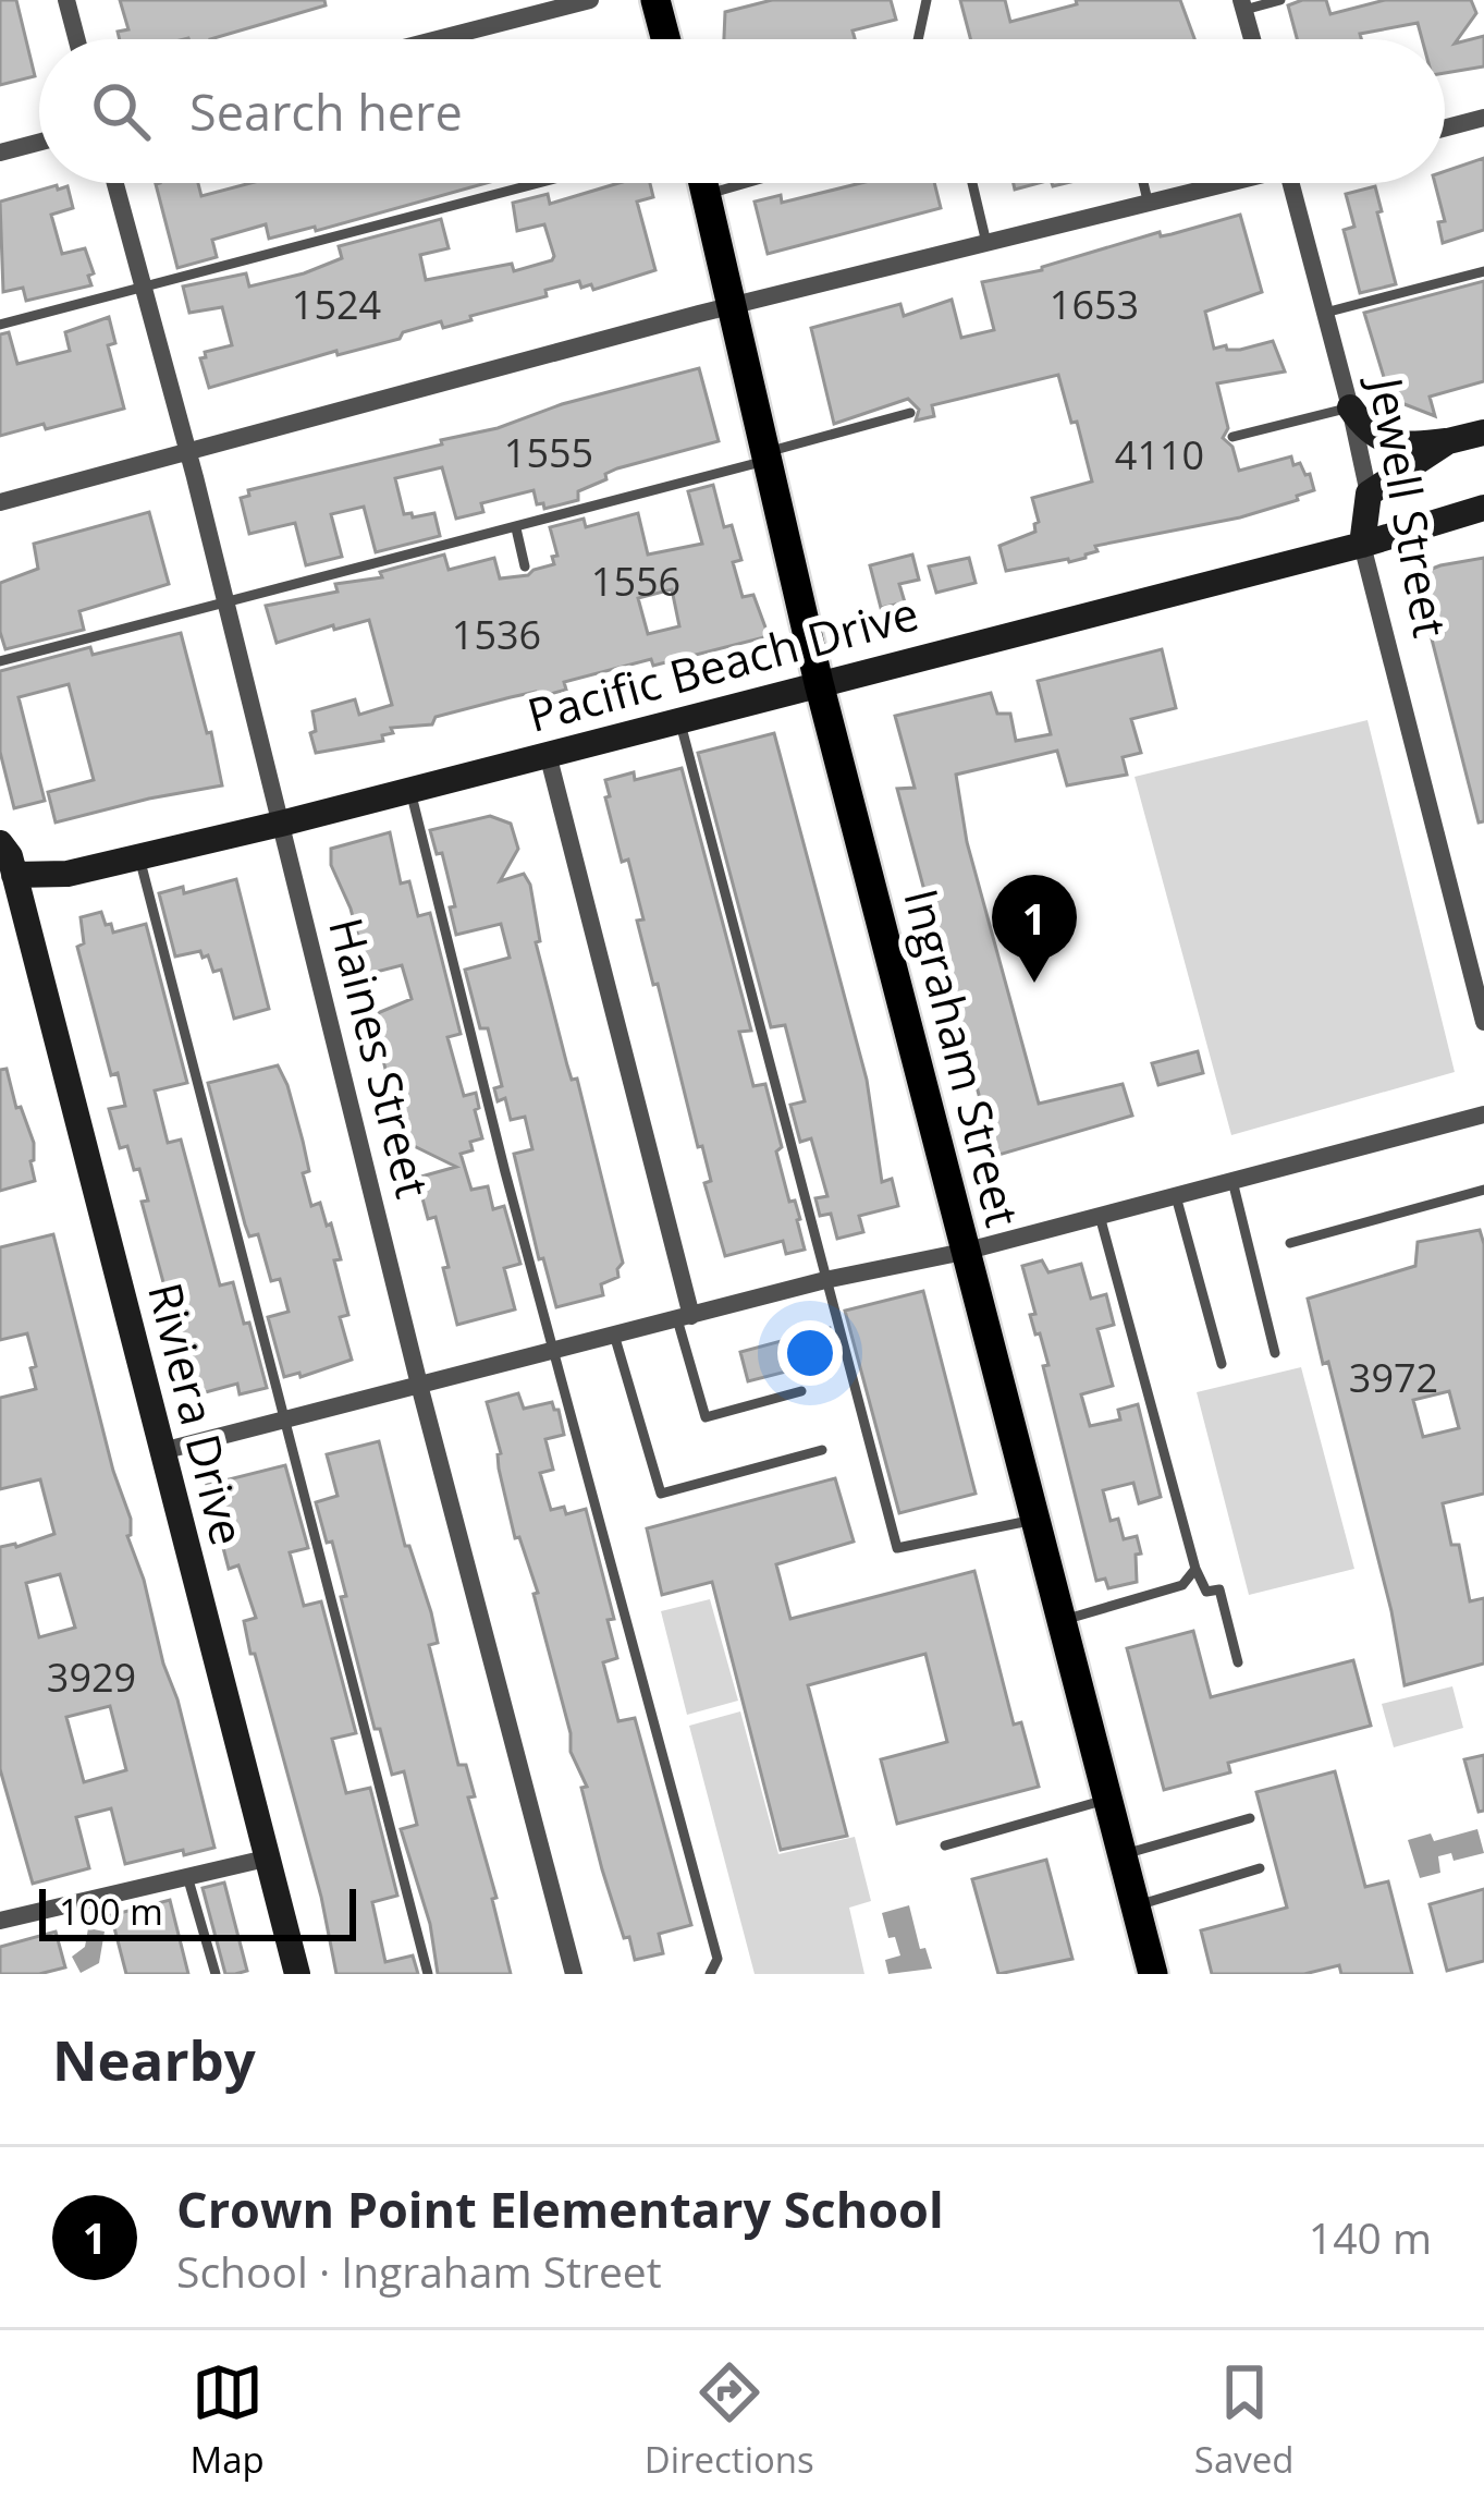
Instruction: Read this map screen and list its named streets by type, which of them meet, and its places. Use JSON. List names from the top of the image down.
{
  "streets": {
    "main road": ["Ingraham Street"],
    "street": [
      "Jewell Street",
      "Pacific Beach Drive",
      "Haines Street",
      "Riviera Drive"
    ]
  },
  "crossings": [
    ["Jewell Street", "Pacific Beach Drive"],
    ["Pacific Beach Drive", "Haines Street"],
    ["Pacific Beach Drive", "Ingraham Street"],
    ["Pacific Beach Drive", "Riviera Drive"]
  ],
  "house_numbers": [
    "1524",
    "1653",
    "1555",
    "4110",
    "1556",
    "1536",
    "3972",
    "3929"
  ],
  "scale_bar": "100 m",
  "page": {
    "search": "Search here",
    "pins": "1",
    "scale": "100 m",
    "heading": "Nearby",
    "list": [
      {
        "mark": "1",
        "name": "Crown Point Elementary School",
        "note": "School · Ingraham Street",
        "value": "140 m"
      }
    ],
    "nav": ["Map", "Directions", "Saved"]
  }
}
